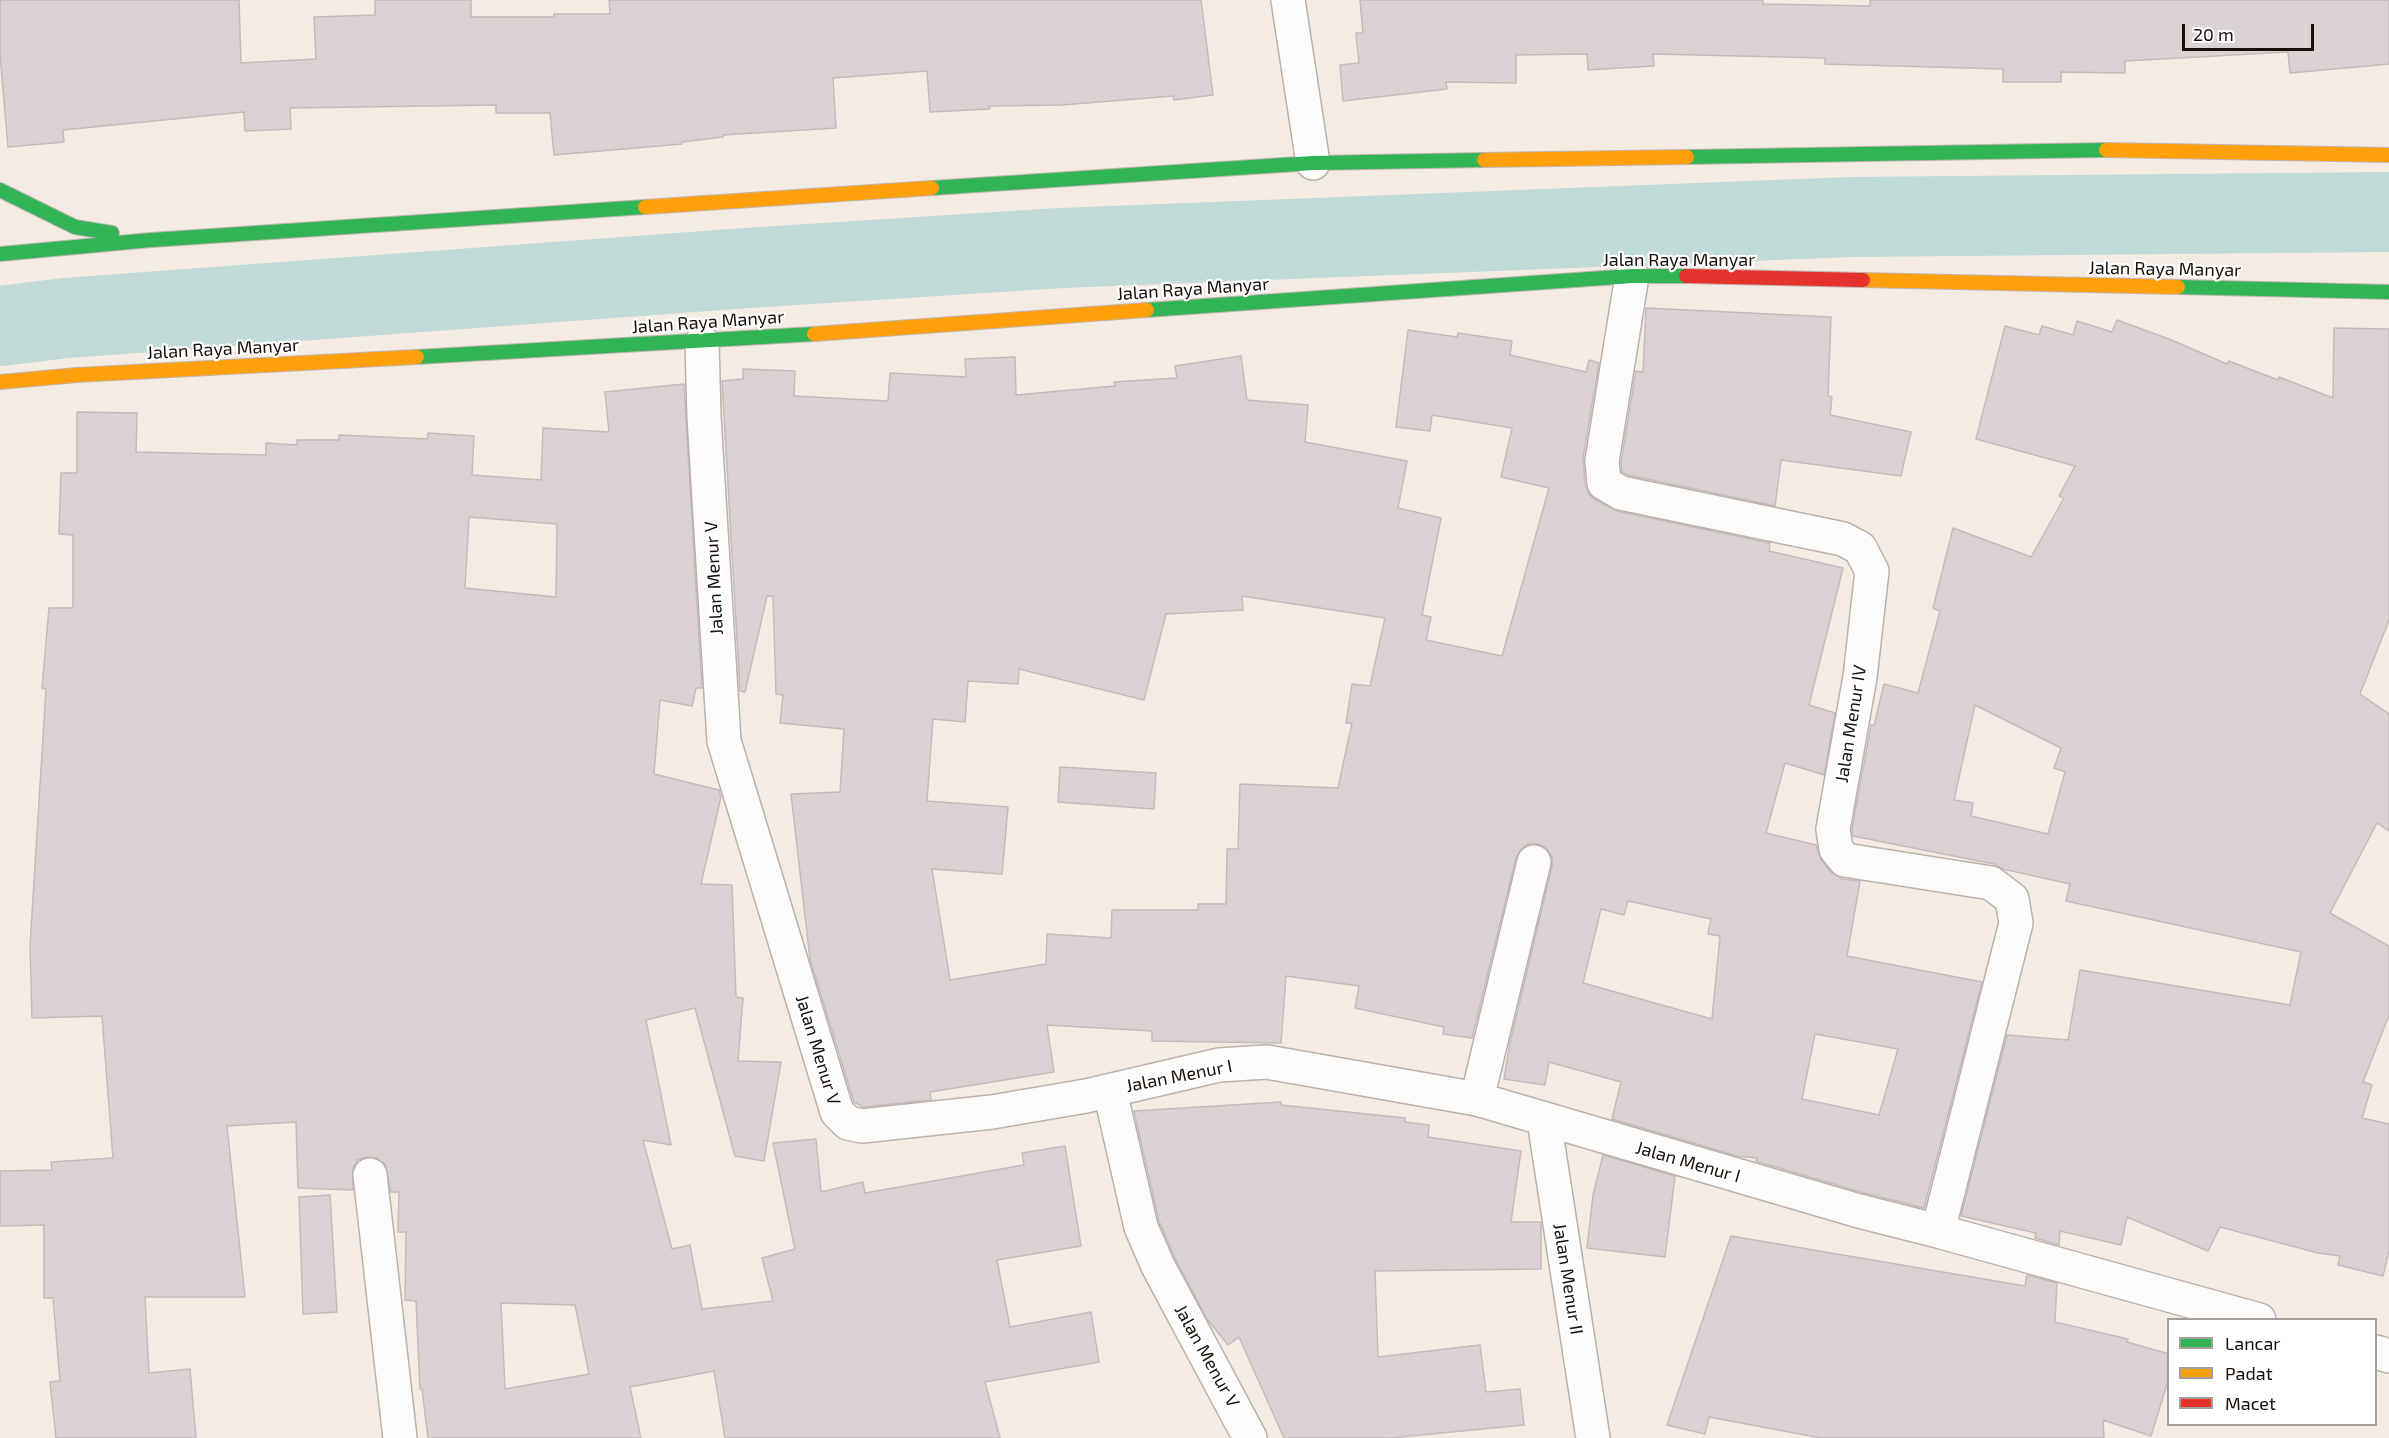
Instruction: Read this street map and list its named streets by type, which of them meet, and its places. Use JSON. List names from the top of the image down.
{
  "streets": {
    "main road": ["Jalan Raya Manyar"],
    "street": [
      "Jalan Menur V",
      "Jalan Menur IV",
      "Jalan Menur I",
      "Jalan Menur II"
    ]
  },
  "crossings": [
    ["Jalan Raya Manyar", "Jalan Menur V"],
    ["Jalan Raya Manyar", "Jalan Menur IV"],
    ["Jalan Menur V", "Jalan Menur I"],
    ["Jalan Menur IV", "Jalan Menur I"],
    ["Jalan Menur I", "Jalan Menur II"]
  ],
  "legend": ["Lancar", "Padat", "Macet"],
  "scale_bar": "20 m"
}
